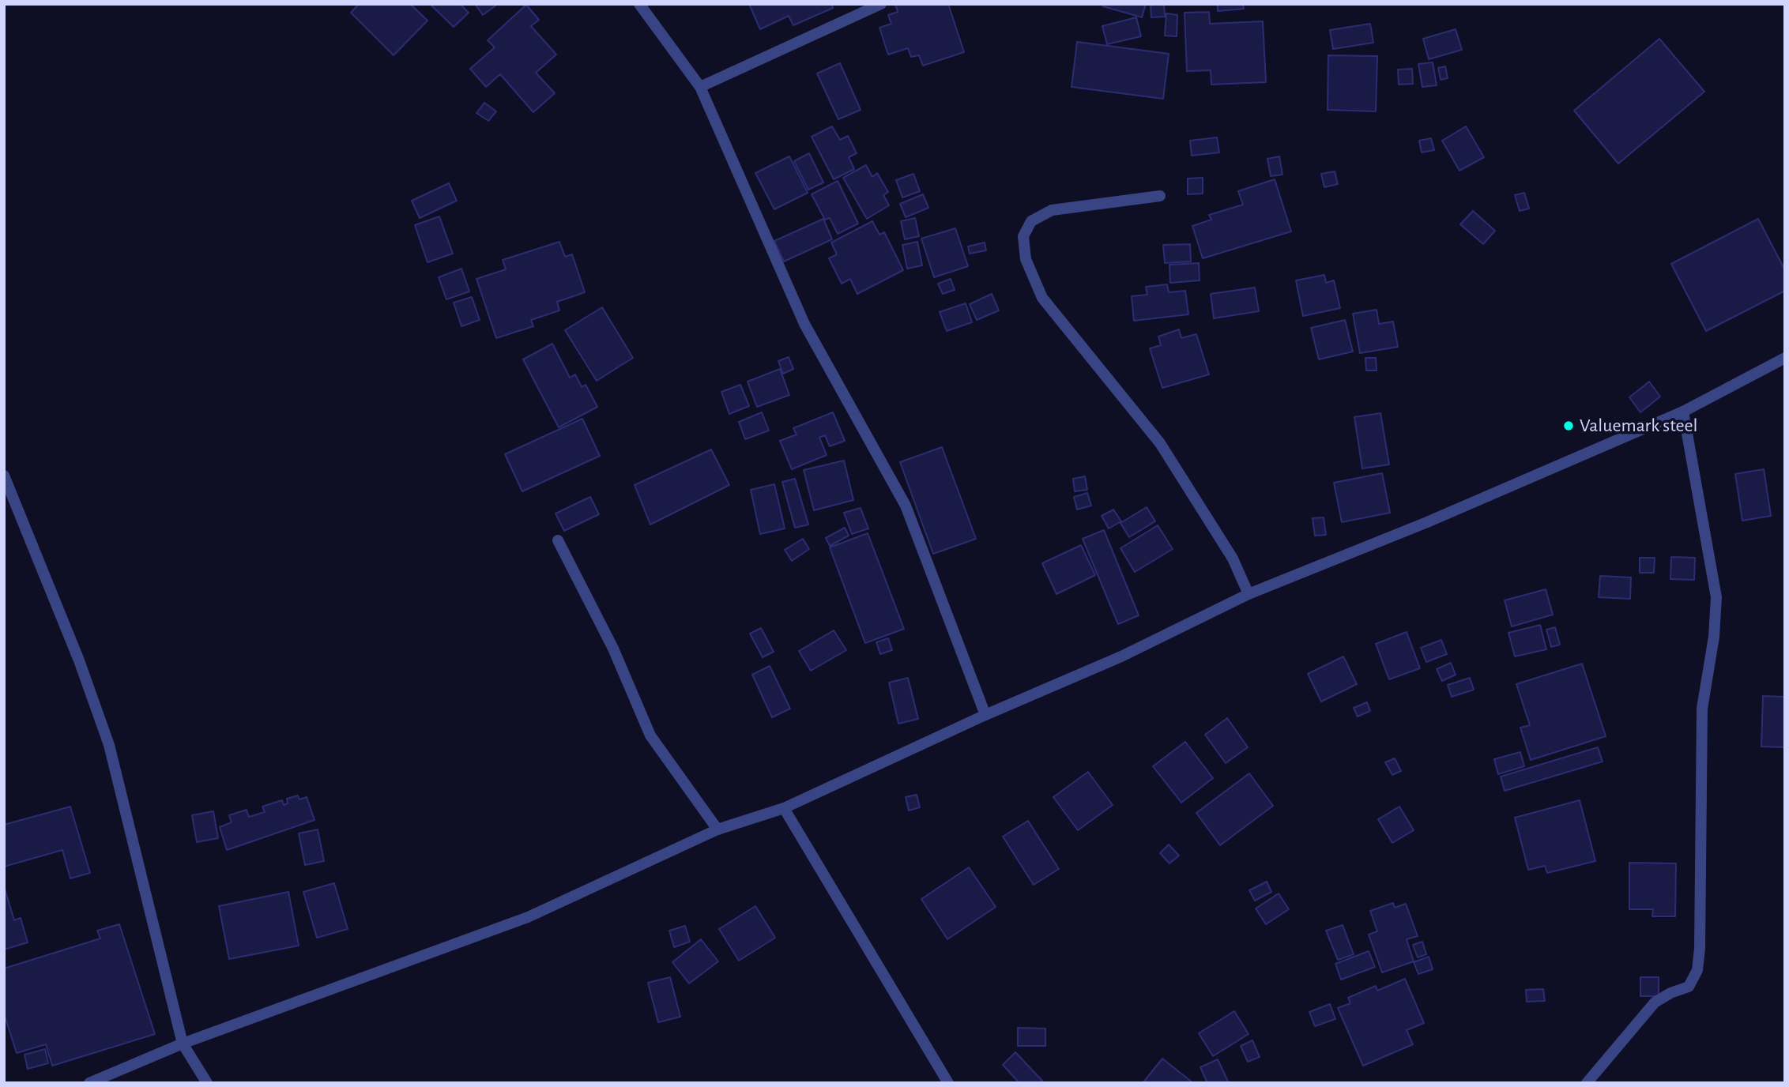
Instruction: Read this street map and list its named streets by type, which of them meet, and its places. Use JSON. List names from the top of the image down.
{
  "places": ["Valuemark steel"]
}
